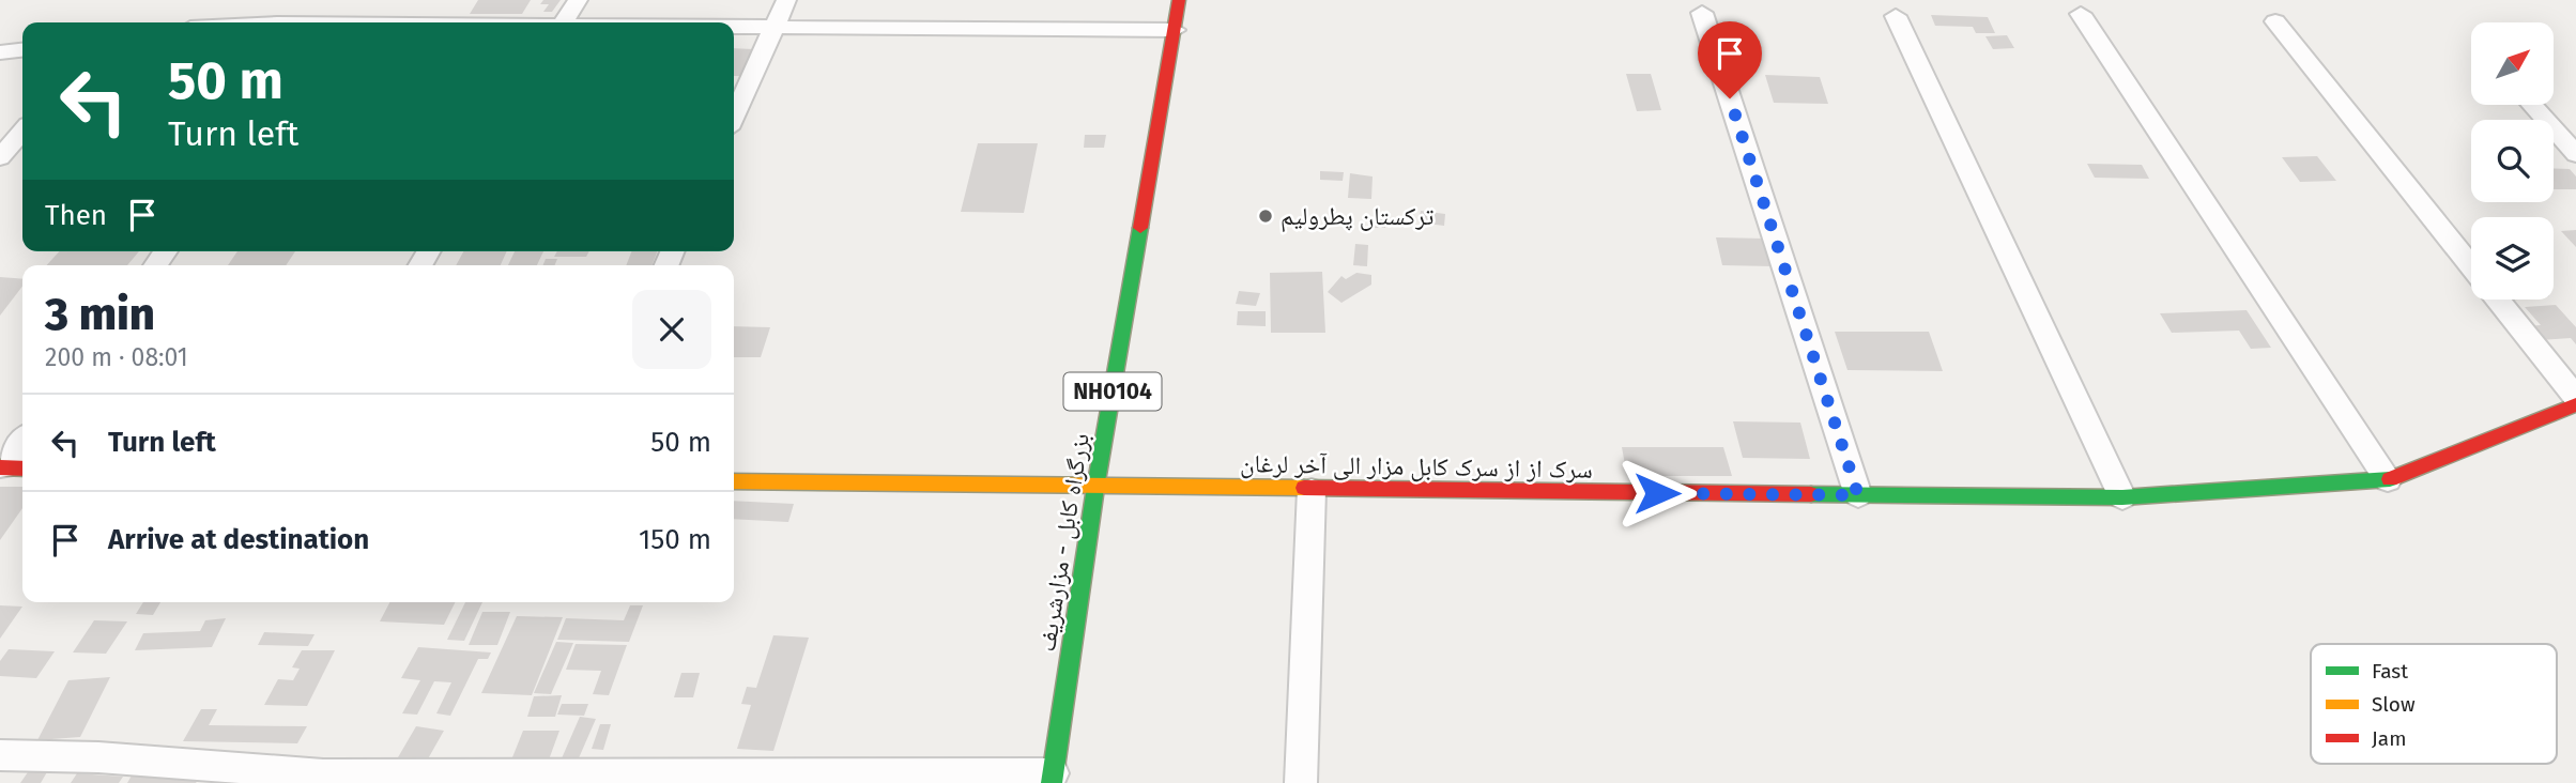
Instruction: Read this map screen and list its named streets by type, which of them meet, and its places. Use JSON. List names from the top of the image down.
{
  "streets": {
    "main road": ["NH0104", "سرک از از سرک کابل مزار الی آخر لرغان", "بزرگراه کابل - مزارشریف"]
  },
  "crossings": [
    ["سرک از از سرک کابل مزار الی آخر لرغان", "بزرگراه کابل - مزارشریف"]
  ],
  "places": ["ترکستان پطرولیم"],
  "legend": ["Fast", "Slow", "Jam"],
  "north": "top right",
  "page": {
    "turn": ["50 m", "Turn left"],
    "then": "Then",
    "heading": ["3 min", "200 m · 08:01"],
    "list": [
      {
        "name": "Turn left",
        "value": "50 m"
      },
      {
        "name": "Arrive at destination",
        "value": "150 m"
      }
    ]
  }
}
